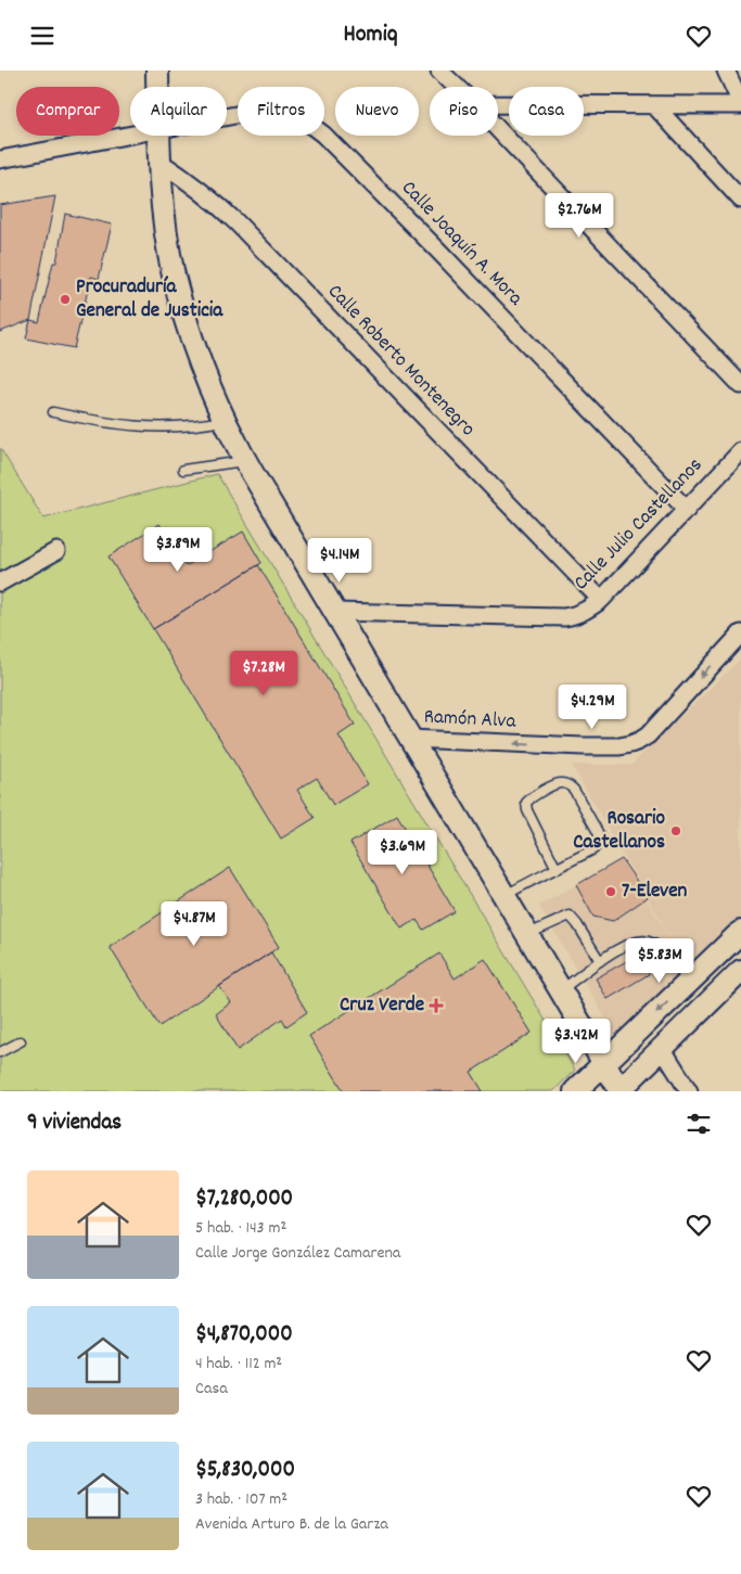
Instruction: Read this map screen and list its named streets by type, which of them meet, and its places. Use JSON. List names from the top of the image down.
{
  "streets": {
    "street": [
      "Calle Joaquín A. Mora",
      "Calle Roberto Montenegro",
      "Calle Julio Castellanos",
      "Ramón Alva"
    ]
  },
  "crossings": [
    ["Calle Joaquín A. Mora", "Calle Julio Castellanos"],
    ["Calle Roberto Montenegro", "Calle Julio Castellanos"]
  ],
  "one_way": ["Ramón Alva"],
  "places": {
    "other": ["Procuraduría General de Justicia", "Rosario Castellanos", "7-Eleven"],
    "health": ["Cruz Verde"]
  },
  "page": {
    "header": "Homiq",
    "chip": [
      "Comprar",
      "Alquilar",
      "Filtros",
      "Nuevo",
      "Piso",
      "Casa"
    ],
    "price": [
      "$2.76M",
      "$3.89M",
      "$4.14M",
      "$7.28M",
      "$4.29M",
      "$3.69M",
      "$4.87M",
      "$5.83M",
      "$3.42M"
    ],
    "heading": "9 viviendas",
    "list": [
      {
        "name": "$7,280,000",
        "note": "5 hab. · 143 m² · Calle Jorge González Camarena"
      },
      {
        "name": "$4,870,000",
        "note": "4 hab. · 112 m² · Casa"
      },
      {
        "name": "$5,830,000",
        "note": "3 hab. · 107 m² · Avenida Arturo B. de la Garza"
      }
    ]
  }
}
